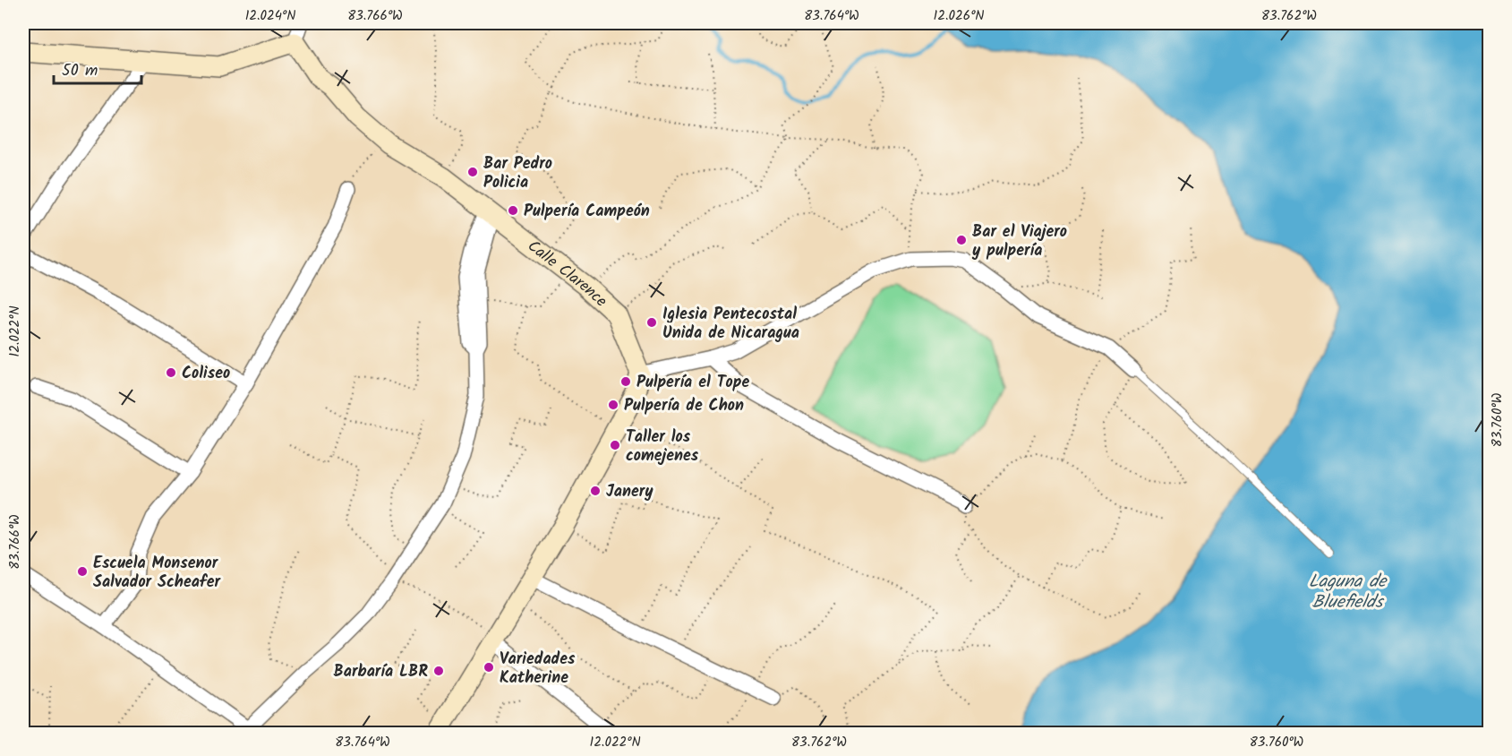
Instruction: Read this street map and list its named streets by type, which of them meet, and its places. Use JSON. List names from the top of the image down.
{
  "streets": {
    "street": ["Calle Clarence"]
  },
  "water": ["Laguna de Bluefields"],
  "places": [
    "Bar Pedro Policia",
    "Pulpería Campeón",
    "Bar el Viajero y pulpería",
    "Iglesia Pentecostal Unida de Nicaragua",
    "Coliseo",
    "Pulpería el Tope",
    "Pulpería de Chon",
    "Taller los comejenes",
    "Janery",
    "Escuela Monsenor Salvador Scheafer",
    "Variedades Katherine",
    "Barbaría LBR"
  ],
  "scale_bar": "50 m",
  "coordinates": [
    "12.024°N",
    "83.766°W",
    "83.764°W",
    "12.026°N",
    "83.762°W",
    "12.022°N",
    "83.760°W"
  ]
}
